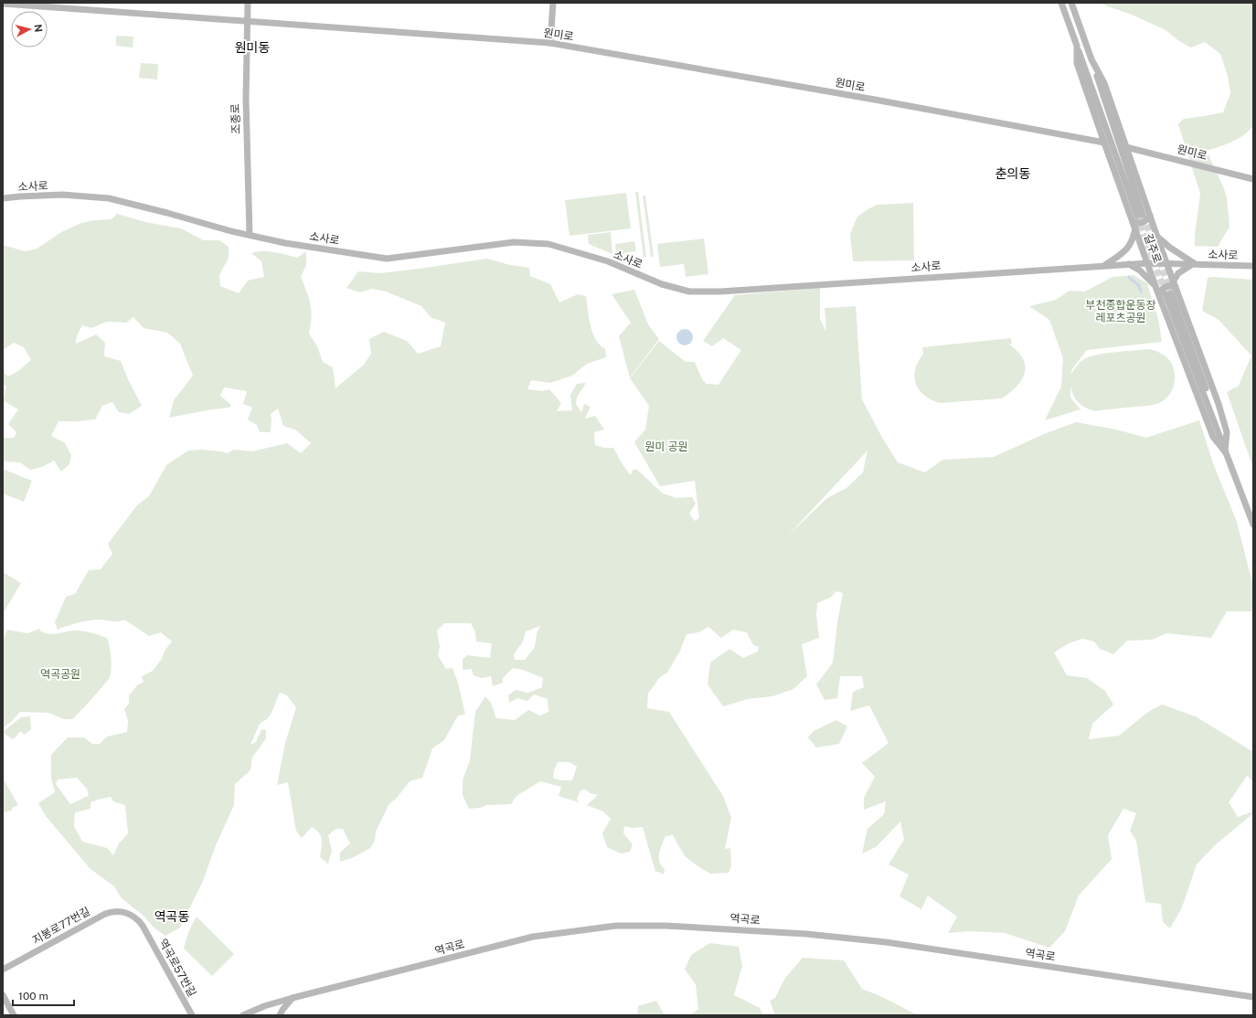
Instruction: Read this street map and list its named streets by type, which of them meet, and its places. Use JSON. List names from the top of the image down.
{
  "streets": {
    "street": [
      "원미로",
      "조종로",
      "소사로",
      "길주로",
      "역곡로",
      "지봉로77번길",
      "역곡로57번길"
    ]
  },
  "crossings": [
    ["원미로", "조종로"],
    ["원미로", "길주로"],
    ["조종로", "소사로"],
    ["소사로", "길주로"],
    ["지봉로77번길", "역곡로57번길"]
  ],
  "districts": ["원미동", "춘의동", "역곡동"],
  "parks": ["부천종합운동장 레포츠공원", "원미 공원", "역곡공원"],
  "scale_bar": "100 m",
  "north": "right"
}
